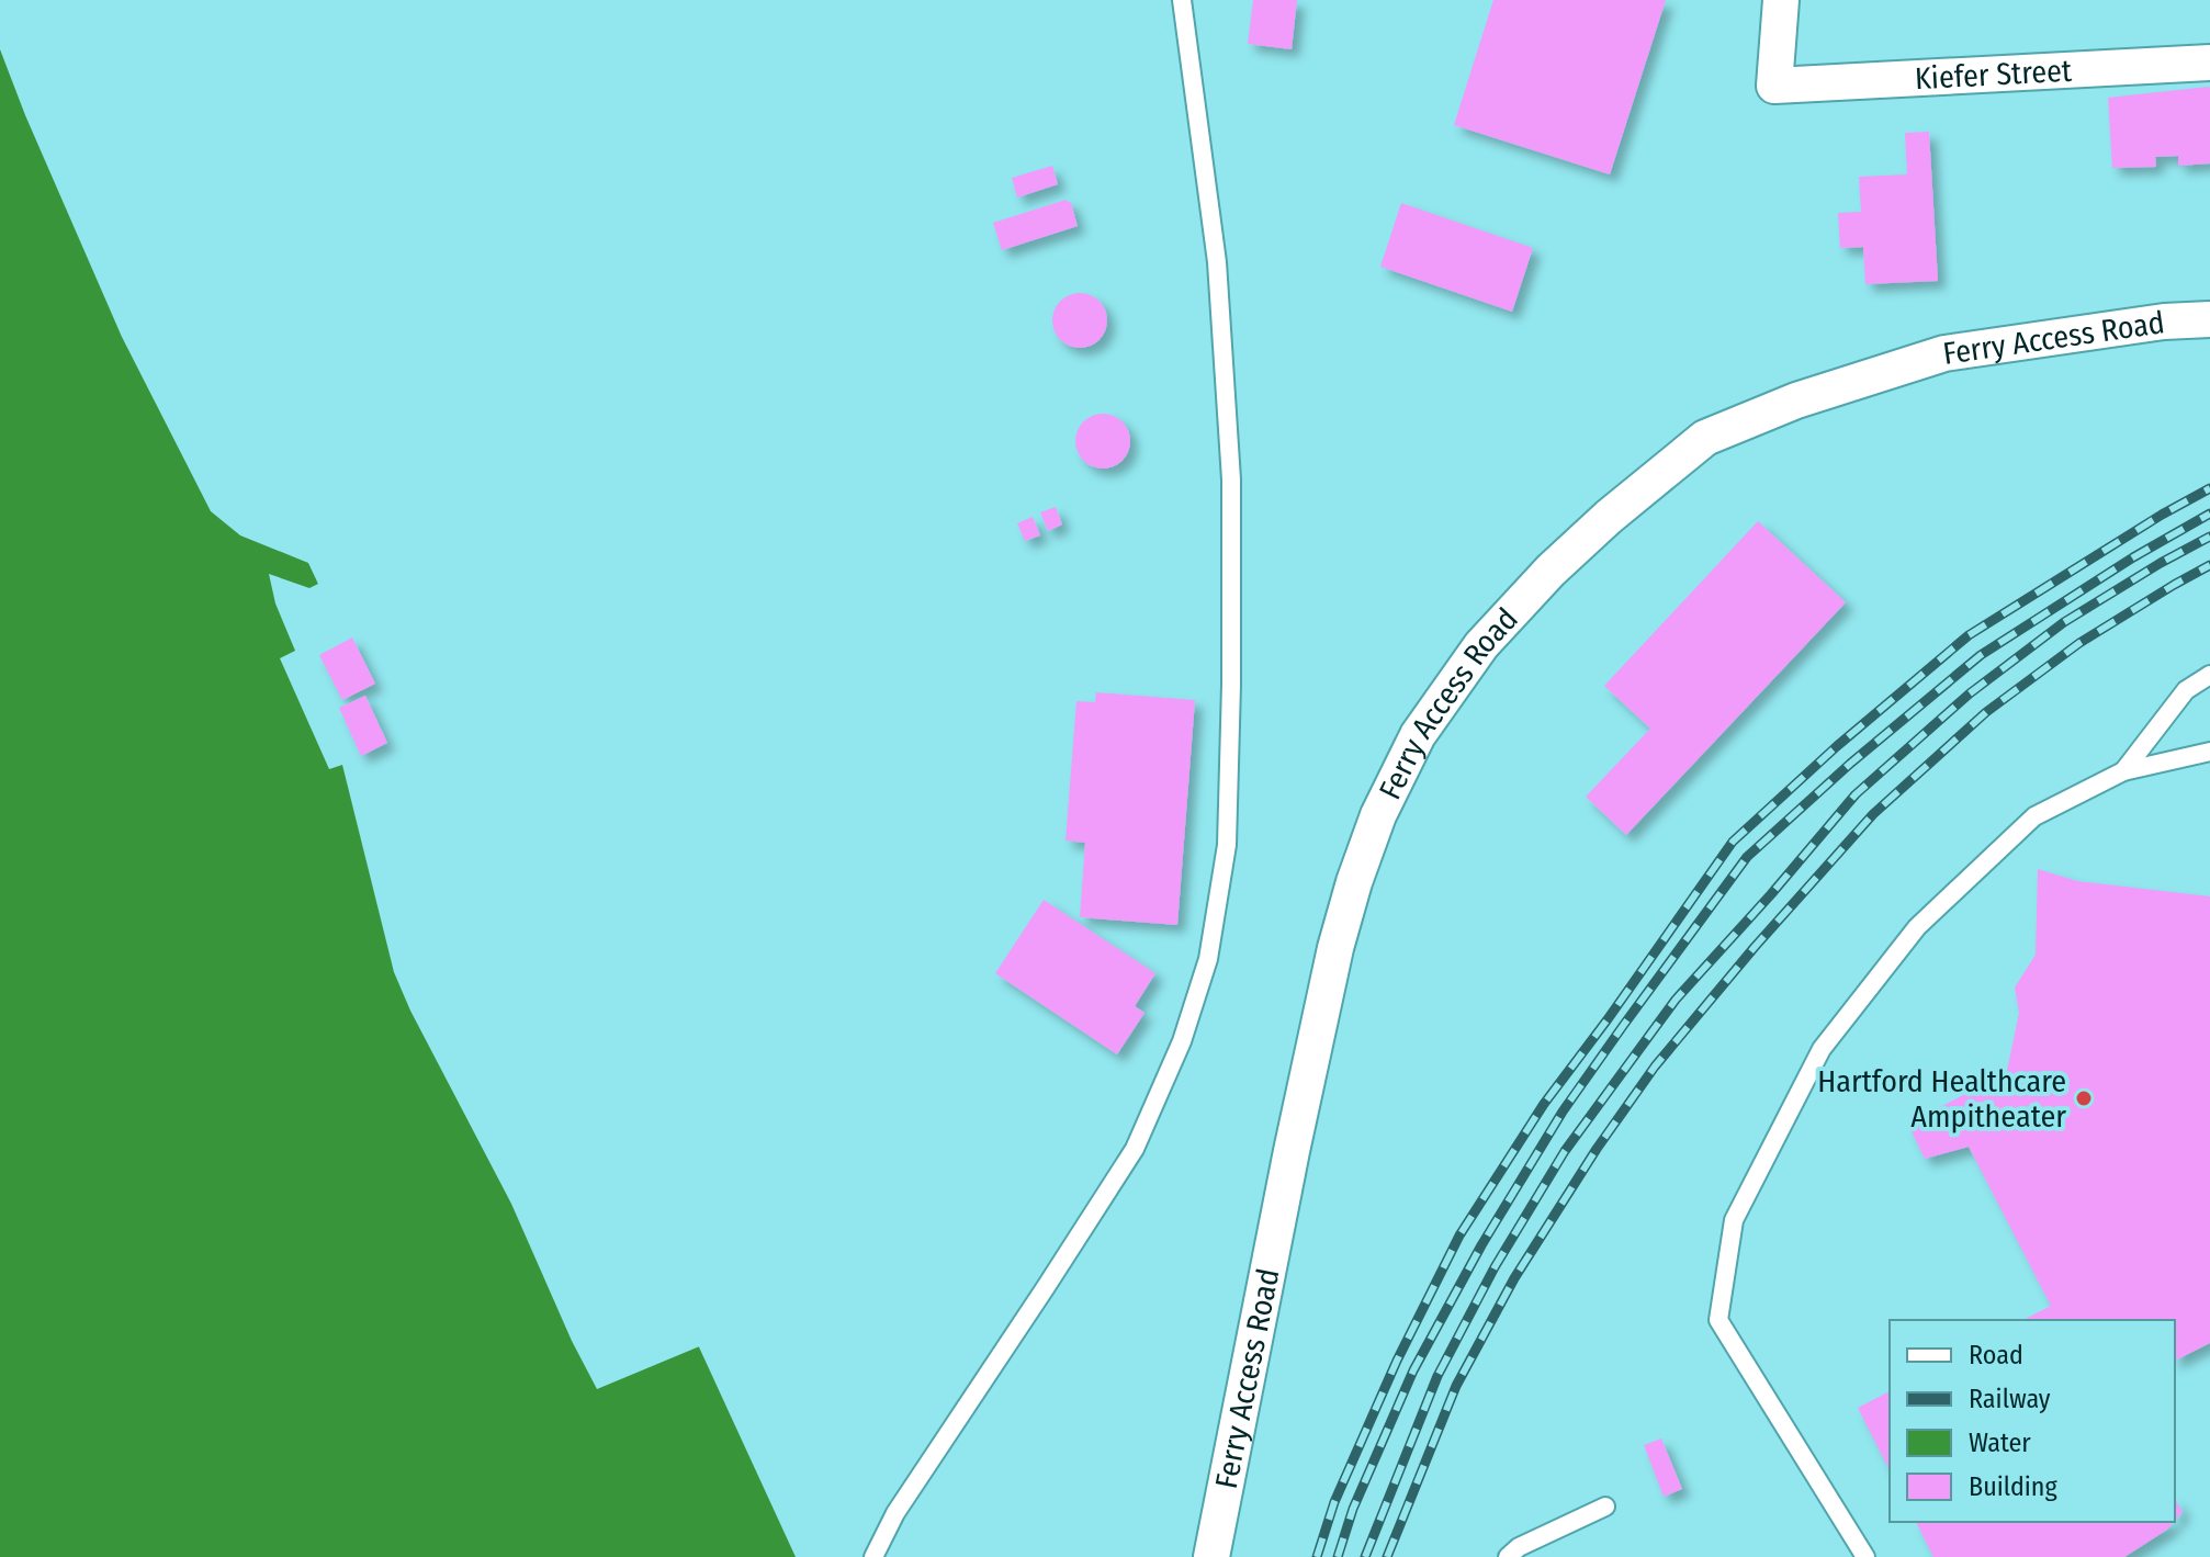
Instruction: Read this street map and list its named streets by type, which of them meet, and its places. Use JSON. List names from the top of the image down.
{
  "streets": {
    "street": ["Kiefer Street", "Ferry Access Road"]
  },
  "places": ["Hartford Healthcare Ampitheater"],
  "legend": [
    "Road",
    "Railway",
    "Water",
    "Building"
  ]
}
